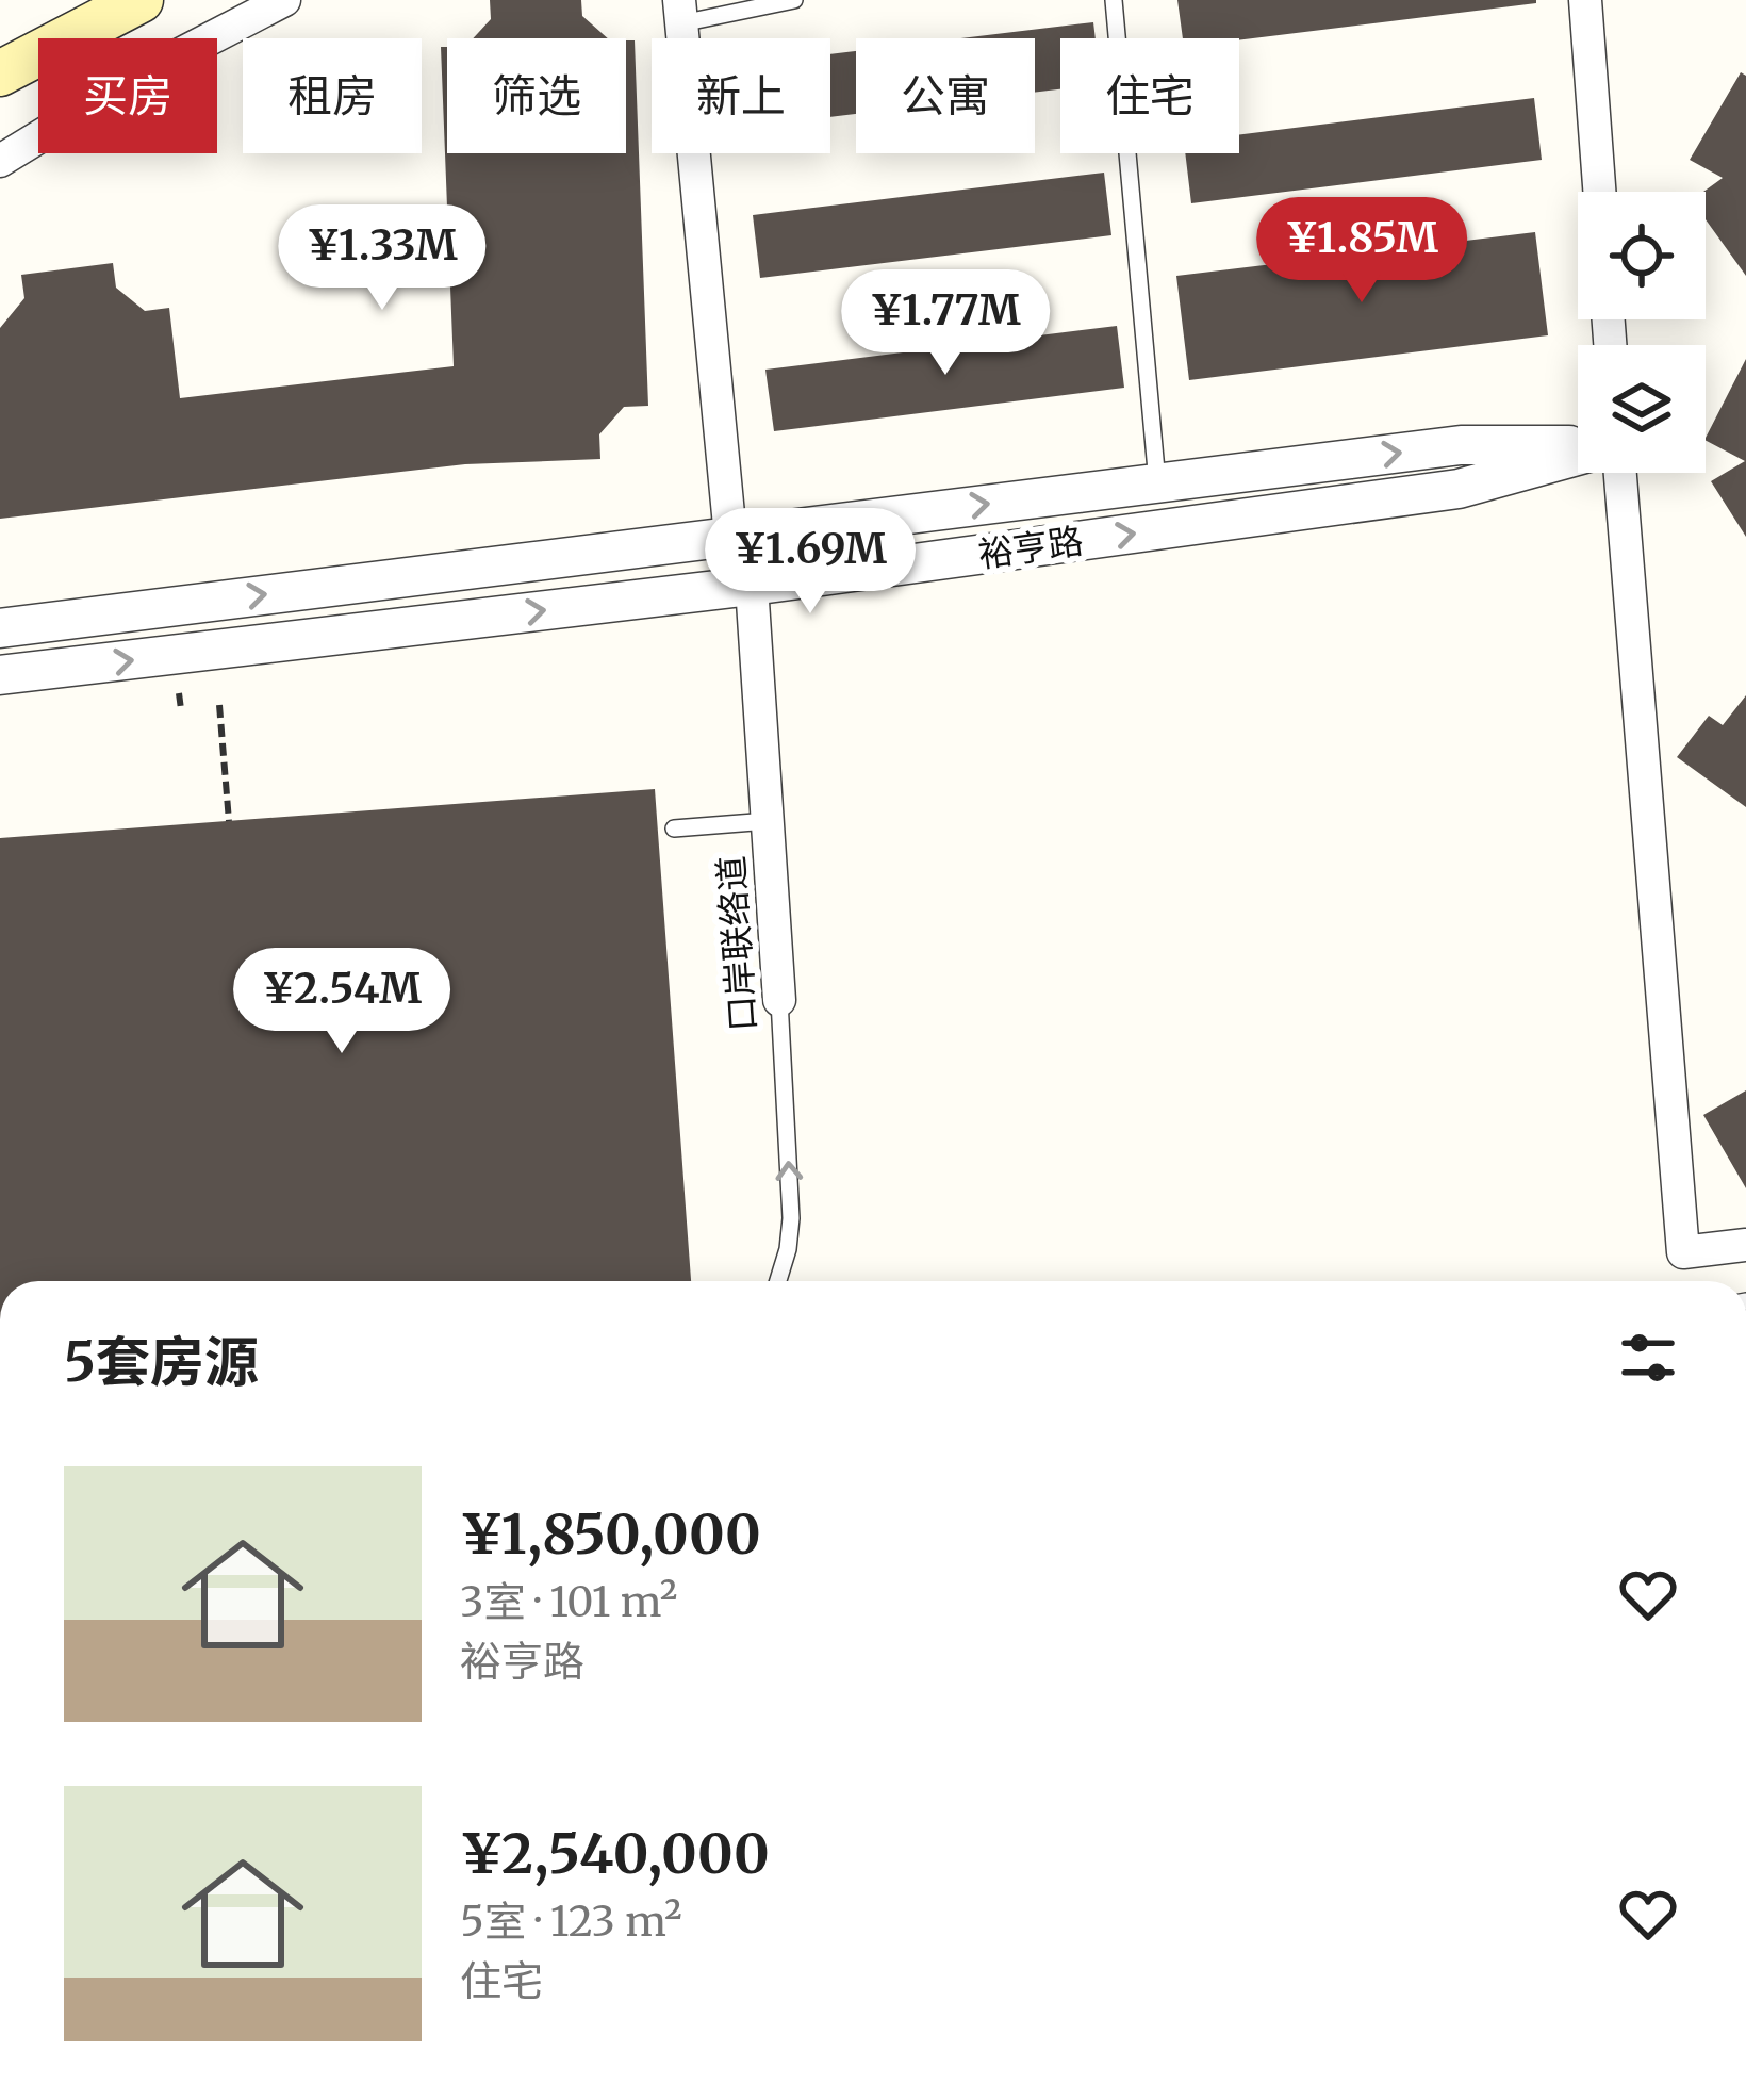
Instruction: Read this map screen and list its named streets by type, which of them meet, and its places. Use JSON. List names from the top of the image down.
{
  "streets": {
    "street": ["裕亨路", "口岸联络道"]
  },
  "crossings": [
    ["裕亨路", "口岸联络道"]
  ],
  "one_way": ["裕亨路", "口岸联络道"],
  "page": {
    "chip": [
      "买房",
      "租房",
      "筛选",
      "新上",
      "公寓",
      "住宅"
    ],
    "price": [
      "¥1.85M",
      "¥1.33M",
      "¥1.77M",
      "¥1.69M",
      "¥2.54M"
    ],
    "heading": "5套房源",
    "list": [
      {
        "name": "¥1,850,000",
        "note": "3室 · 101 m² · 裕亨路"
      },
      {
        "name": "¥2,540,000",
        "note": "5室 · 123 m² · 住宅"
      }
    ]
  }
}
